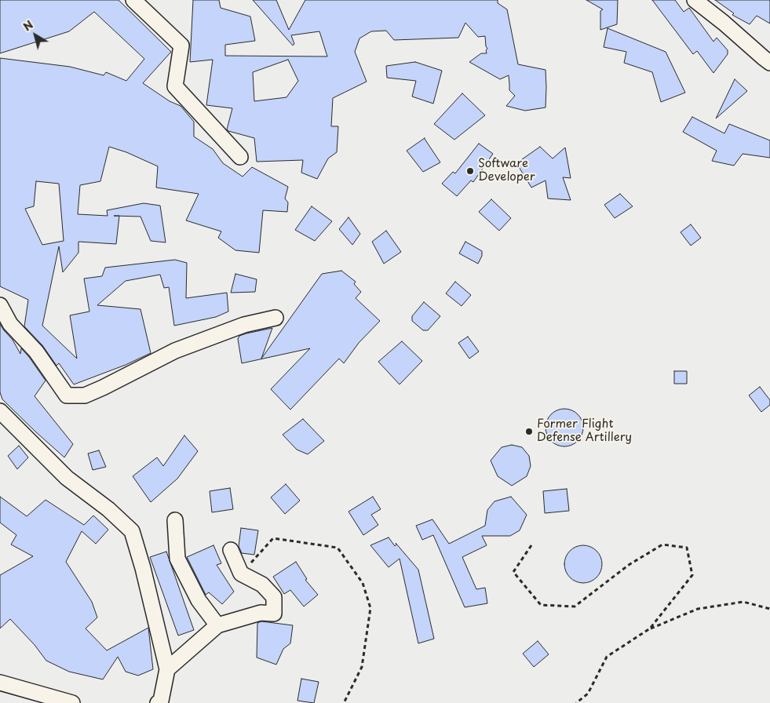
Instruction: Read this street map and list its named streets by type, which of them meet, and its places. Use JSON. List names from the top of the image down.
{
  "places": ["Software Developer", "Former Flight Defense Artillery"],
  "north": "top left"
}
